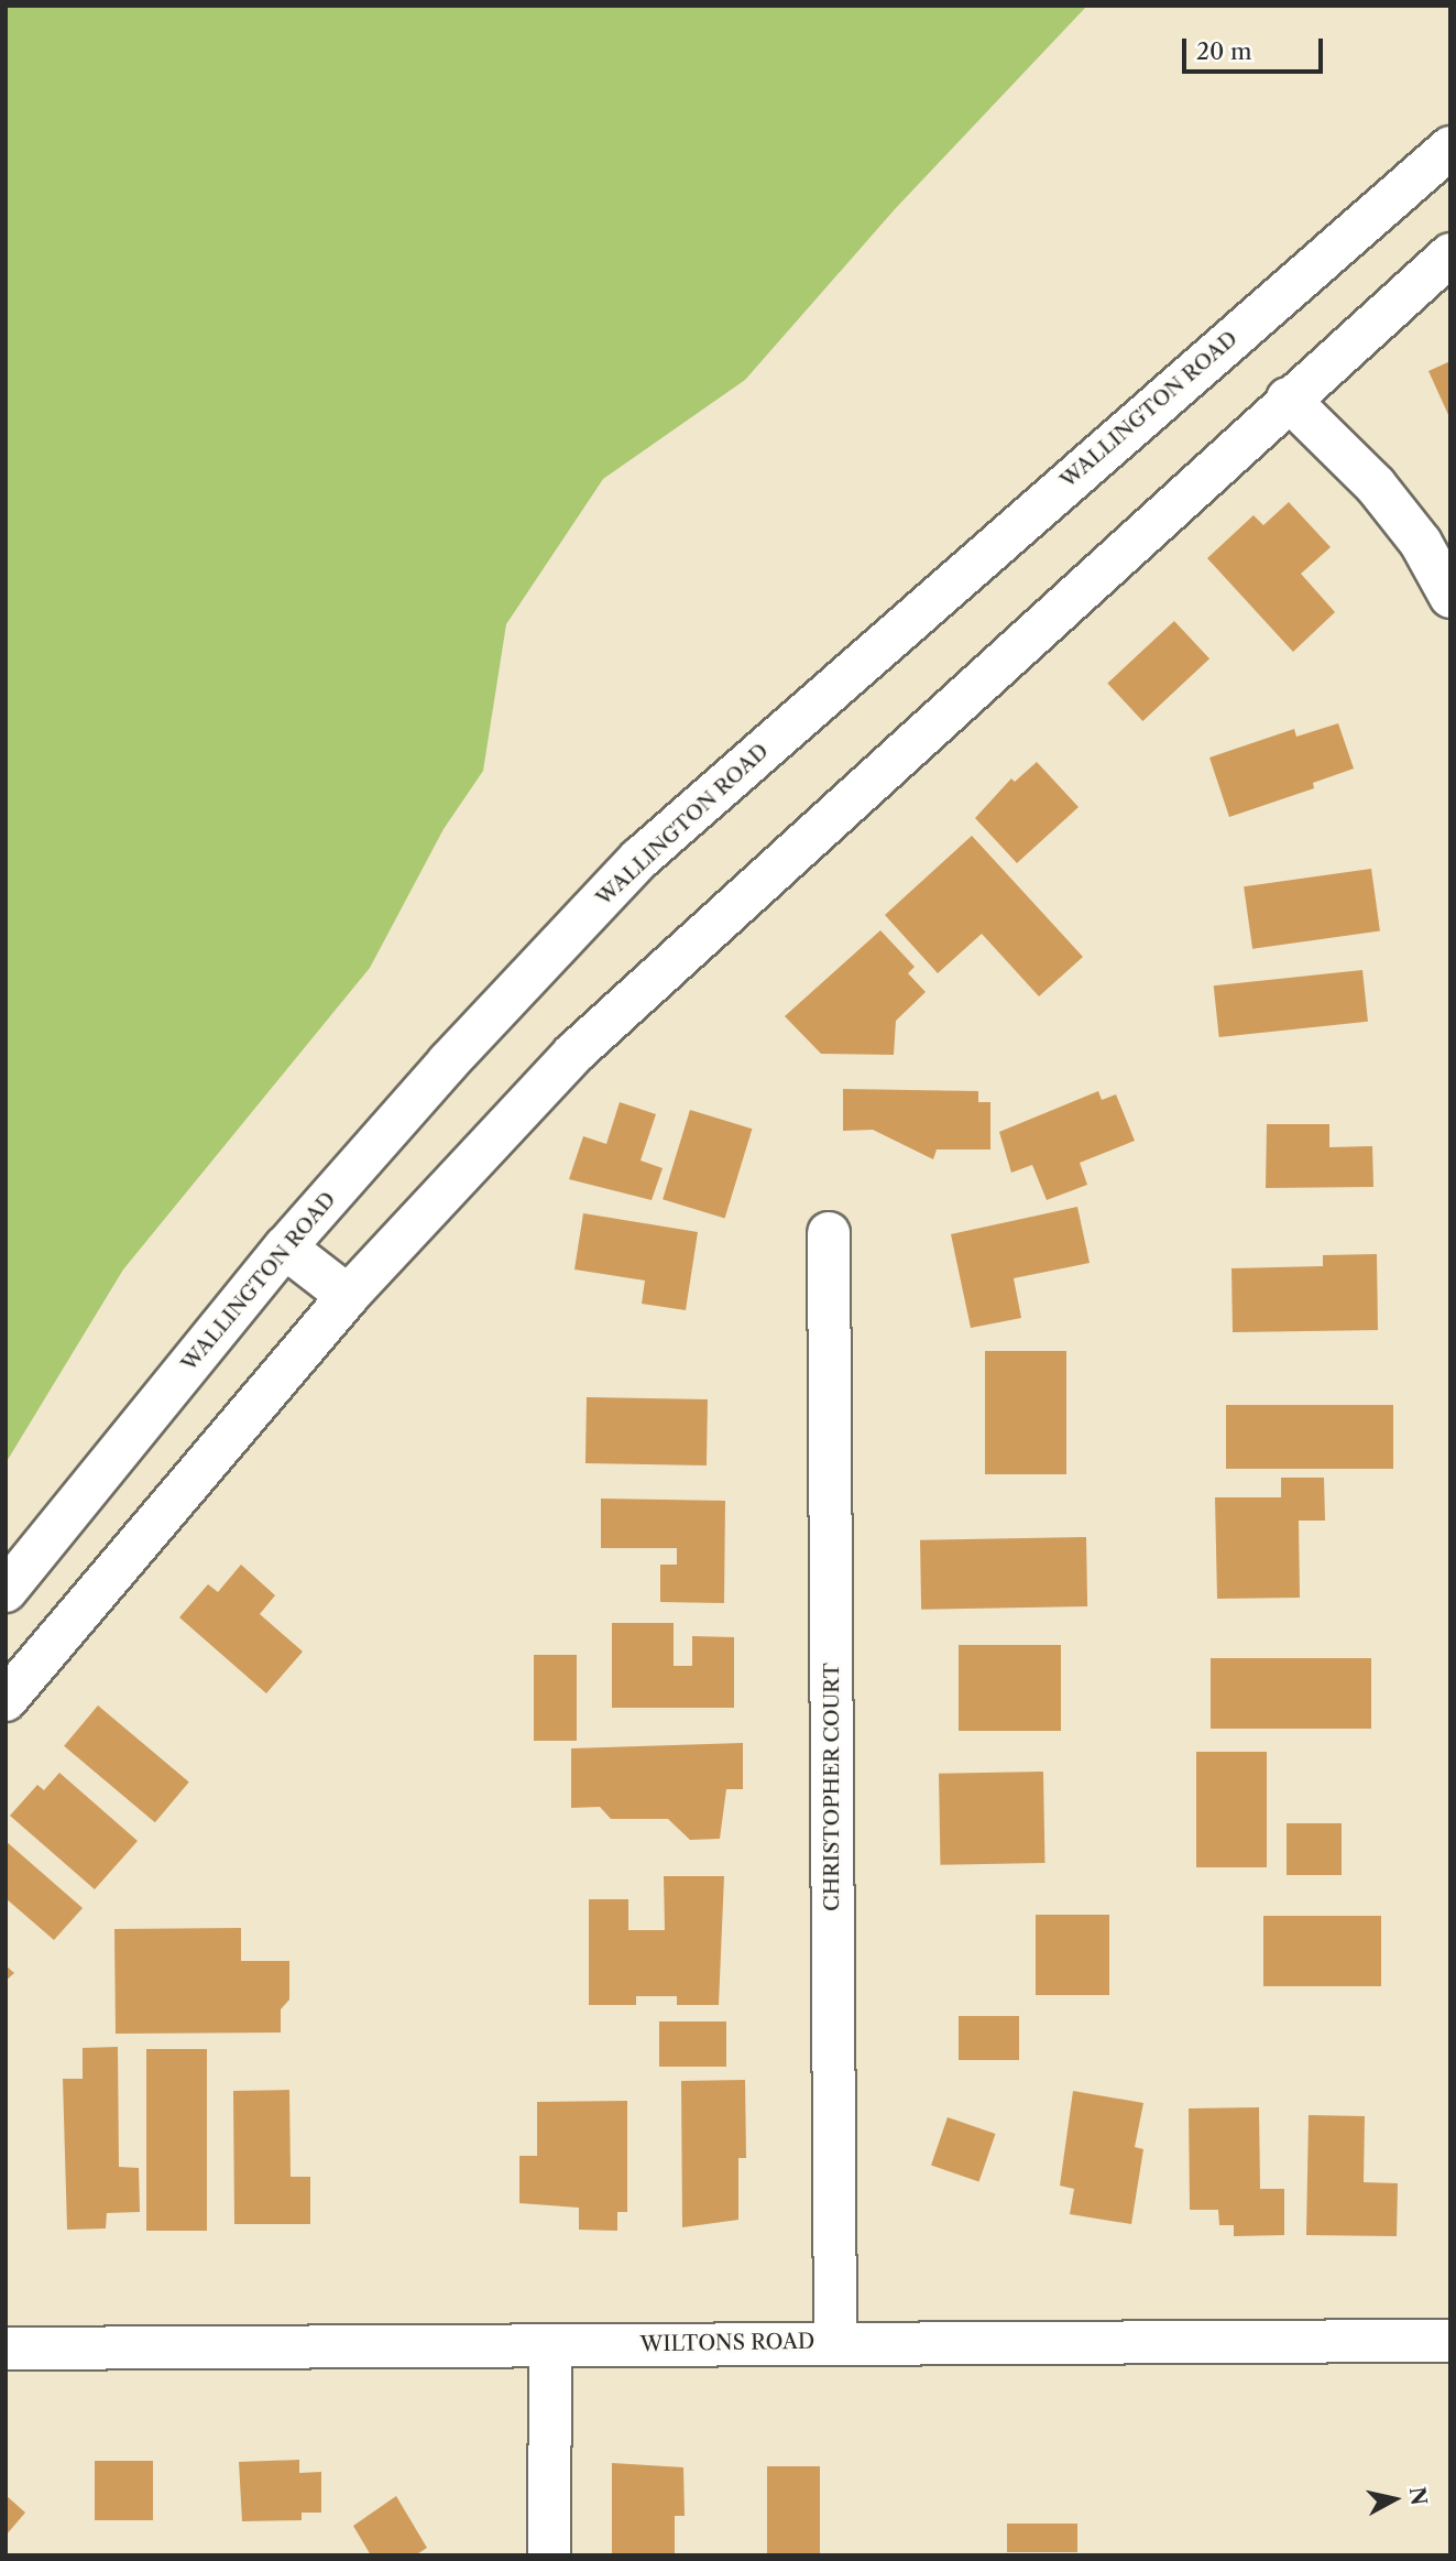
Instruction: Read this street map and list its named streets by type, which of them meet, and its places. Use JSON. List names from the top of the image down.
{
  "streets": {
    "street": ["WALLINGTON ROAD", "CHRISTOPHER COURT", "WILTONS ROAD"]
  },
  "crossings": [
    ["CHRISTOPHER COURT", "WILTONS ROAD"]
  ],
  "scale_bar": "20 m",
  "north": "right"
}
